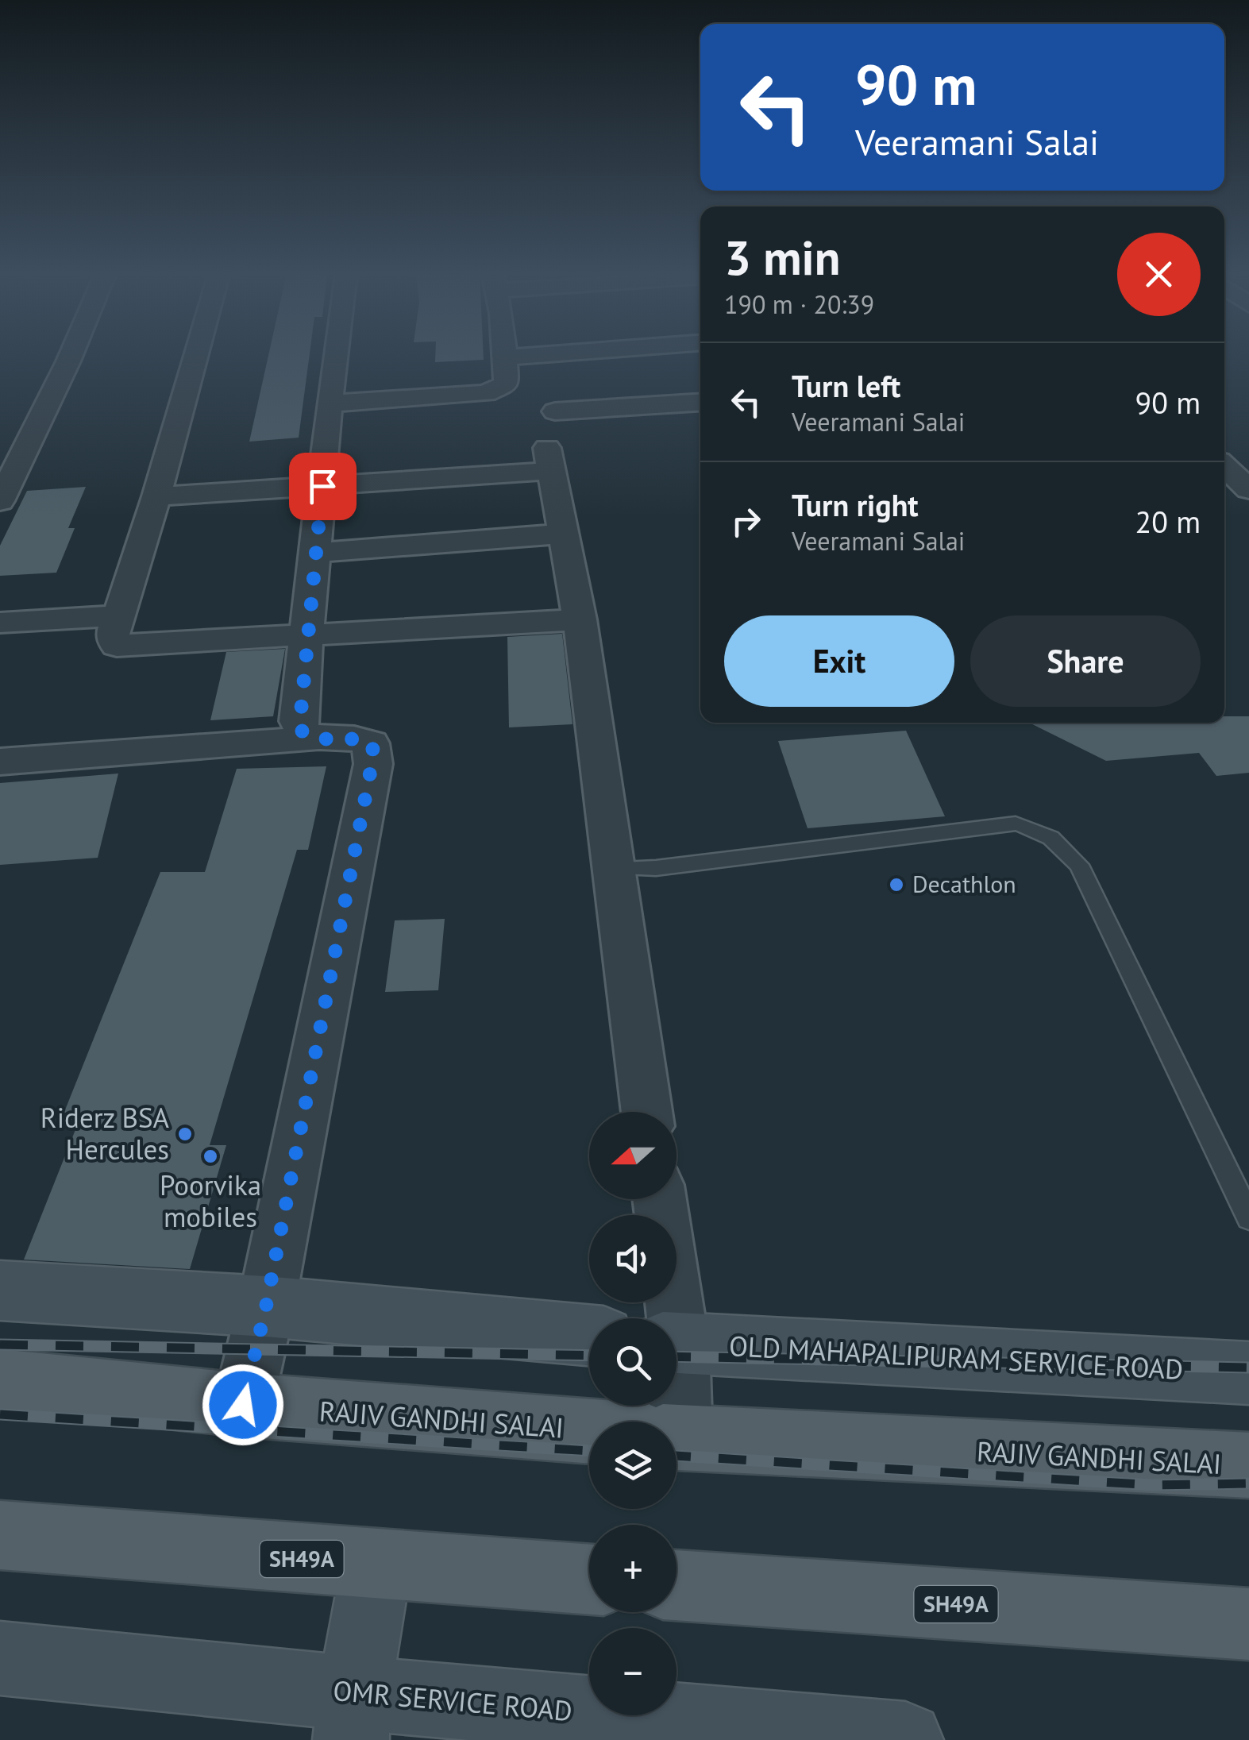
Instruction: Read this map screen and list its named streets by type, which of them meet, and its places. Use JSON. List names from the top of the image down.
{
  "streets": {
    "main road": ["RAJIV GANDHI SALAI", "SH49A"],
    "street": ["OLD MAHAPALIPURAM SERVICE ROAD", "OMR SERVICE ROAD"]
  },
  "places": ["Decathlon", "Riderz BSA Hercules", "Poorvika mobiles"],
  "north": "left",
  "page": {
    "turn": ["90 m", "Veeramani Salai"],
    "heading": ["3 min", "190 m · 20:39"],
    "list": [
      {
        "name": "Turn left",
        "note": "Veeramani Salai",
        "value": "90 m"
      },
      {
        "name": "Turn right",
        "note": "Veeramani Salai",
        "value": "20 m"
      }
    ],
    "buttons": ["Exit", "Share"],
    "map_buttons": ["+", "−"]
  }
}
